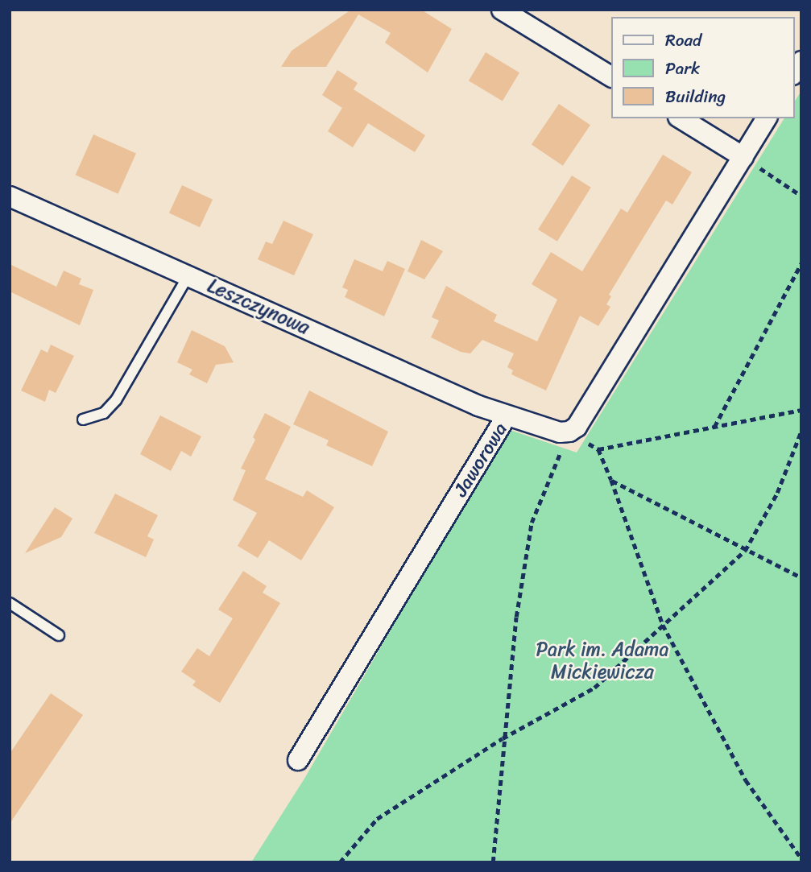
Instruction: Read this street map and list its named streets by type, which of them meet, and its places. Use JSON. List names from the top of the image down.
{
  "streets": {
    "street": ["Leszczynowa", "Jaworowa"]
  },
  "crossings": [
    ["Leszczynowa", "Jaworowa"]
  ],
  "parks": ["Park im. Adama Mickiewicza"],
  "legend": ["Road", "Park", "Building"]
}
